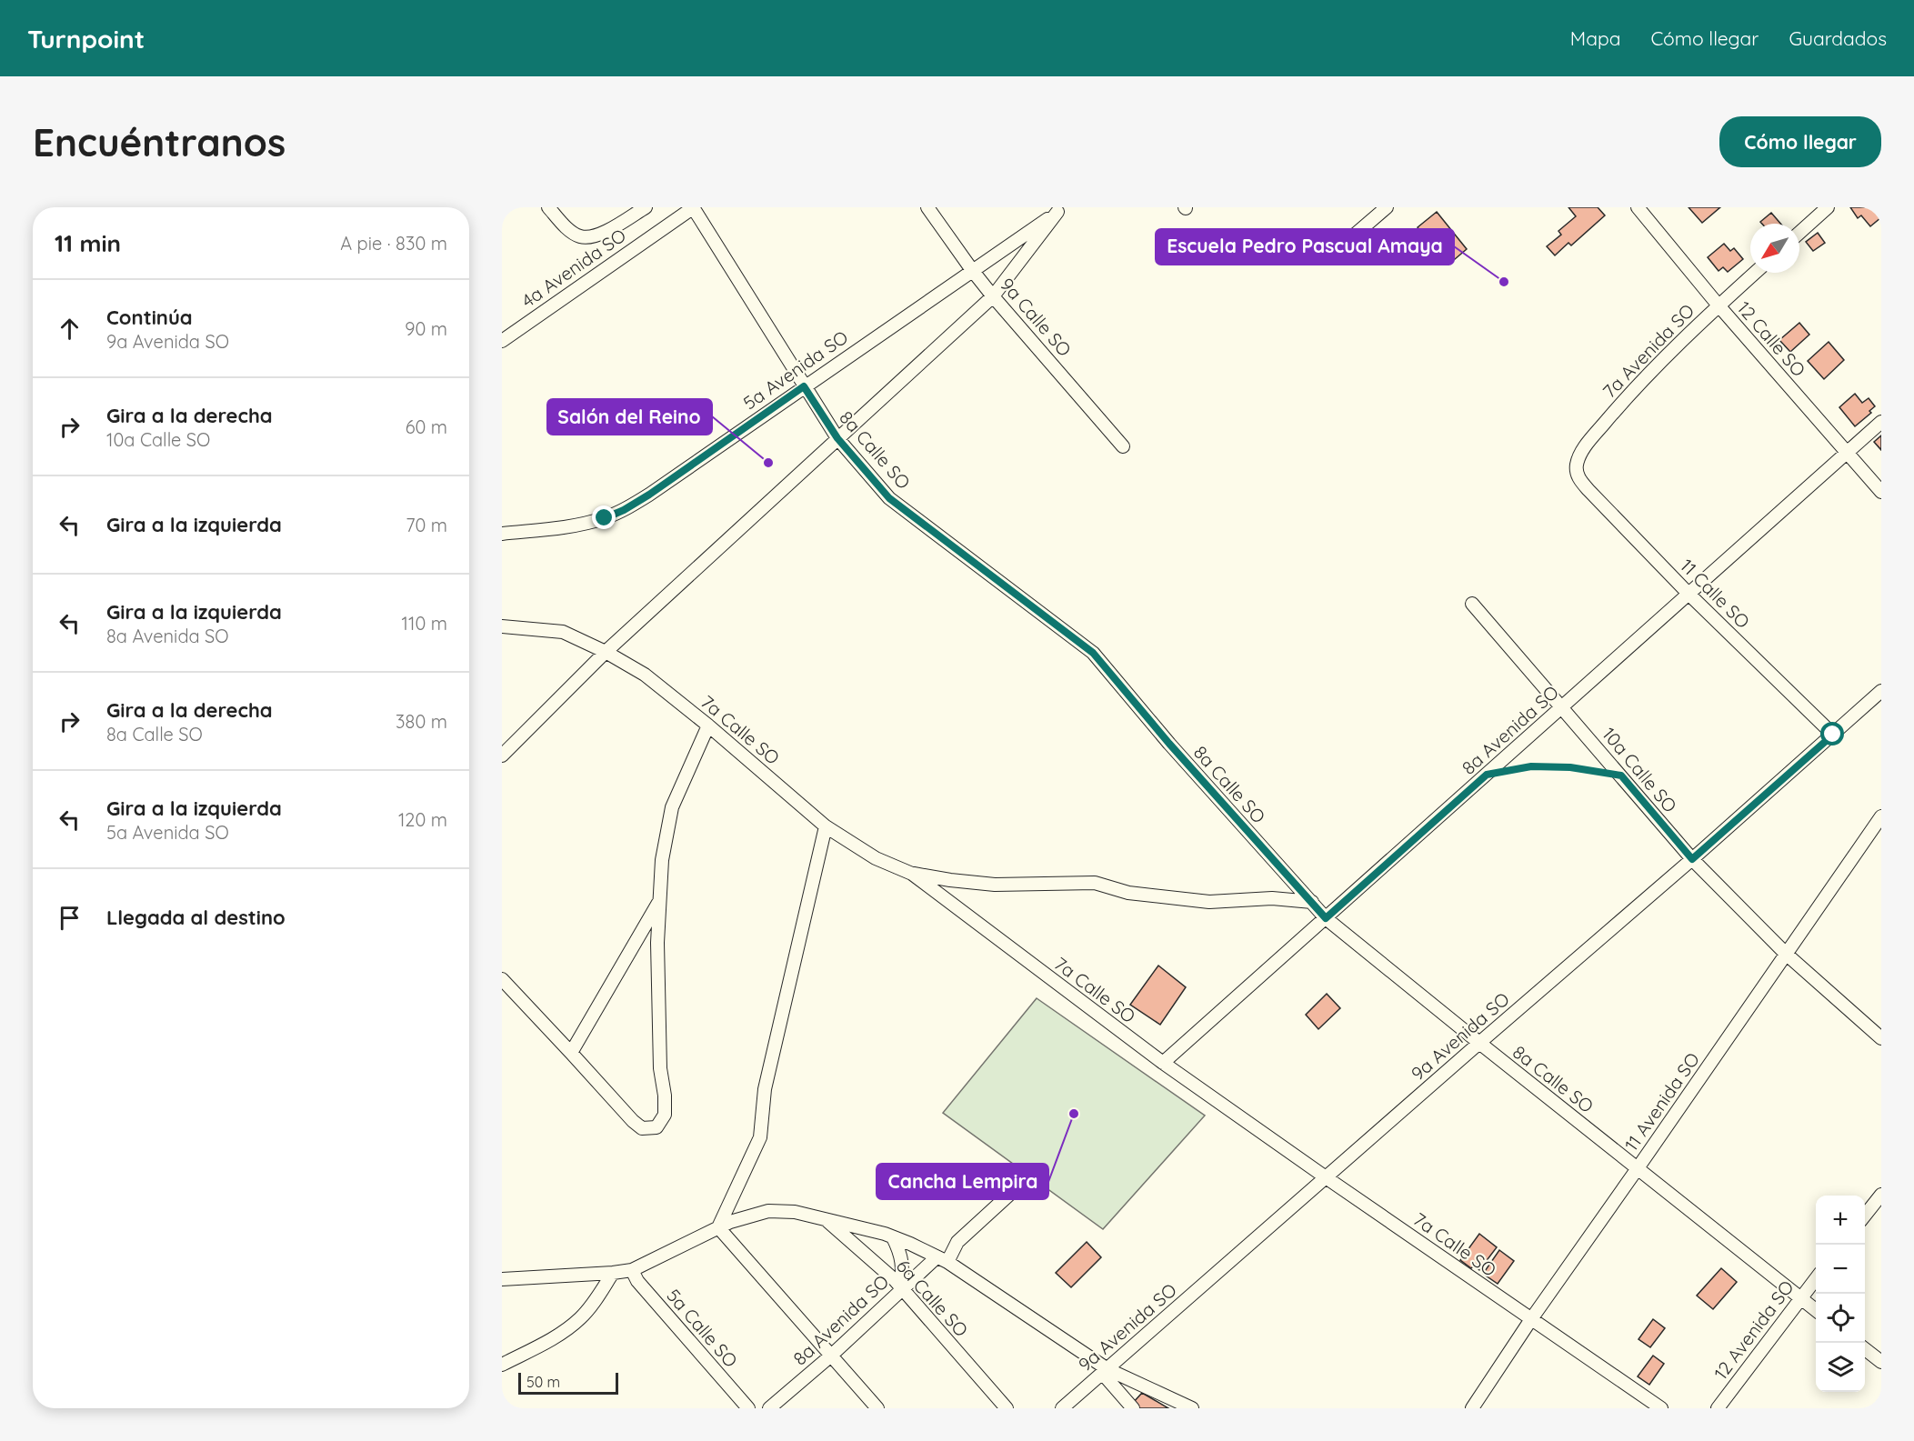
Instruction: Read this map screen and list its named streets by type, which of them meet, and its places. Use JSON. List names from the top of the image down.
{
  "streets": {
    "street": [
      "4a Avenida SO",
      "9a Calle SO",
      "12 Calle SO",
      "7a Avenida SO",
      "5a Avenida SO",
      "8a Calle SO",
      "11 Calle SO",
      "7a Calle SO",
      "8a Avenida SO",
      "10a Calle SO",
      "9a Avenida SO",
      "11 Avenida SO",
      "6a Calle SO",
      "5a Calle SO",
      "12 Avenida SO"
    ]
  },
  "crossings": [
    ["4a Avenida SO", "8a Calle SO"],
    ["9a Calle SO", "5a Avenida SO"],
    ["12 Calle SO", "7a Avenida SO"],
    ["12 Calle SO", "8a Avenida SO"],
    ["7a Avenida SO", "11 Calle SO"],
    ["5a Avenida SO", "8a Calle SO"],
    ["8a Calle SO", "8a Avenida SO"],
    ["8a Calle SO", "9a Avenida SO"],
    ["8a Calle SO", "11 Avenida SO"],
    ["8a Calle SO", "12 Avenida SO"],
    ["11 Calle SO", "8a Avenida SO"],
    ["11 Calle SO", "9a Avenida SO"],
    ["7a Calle SO", "8a Avenida SO"],
    ["7a Calle SO", "9a Avenida SO"],
    ["7a Calle SO", "11 Avenida SO"],
    ["8a Avenida SO", "10a Calle SO"],
    ["8a Avenida SO", "6a Calle SO"],
    ["10a Calle SO", "9a Avenida SO"],
    ["10a Calle SO", "11 Avenida SO"]
  ],
  "places": ["Escuela Pedro Pascual Amaya", "Salón del Reino", "Cancha Lempira"],
  "scale_bar": "50 m",
  "north": "bottom left",
  "page": {
    "header": "Turnpoint",
    "nav": ["Mapa", "Cómo llegar", "Guardados"],
    "buttons": "Cómo llegar",
    "title": "Encuéntranos",
    "heading": ["11 min", "A pie · 830 m"],
    "list": [
      ["Continúa", "9a Avenida SO", "90 m"],
      ["Gira a la derecha", "10a Calle SO", "60 m"],
      ["Gira a la izquierda", "70 m"],
      ["Gira a la izquierda", "8a Avenida SO", "110 m"],
      ["Gira a la derecha", "8a Calle SO", "380 m"],
      ["Gira a la izquierda", "5a Avenida SO", "120 m"],
      "Llegada al destino"
    ],
    "map_buttons": ["+", "−"],
    "scale": "50 m"
  }
}
